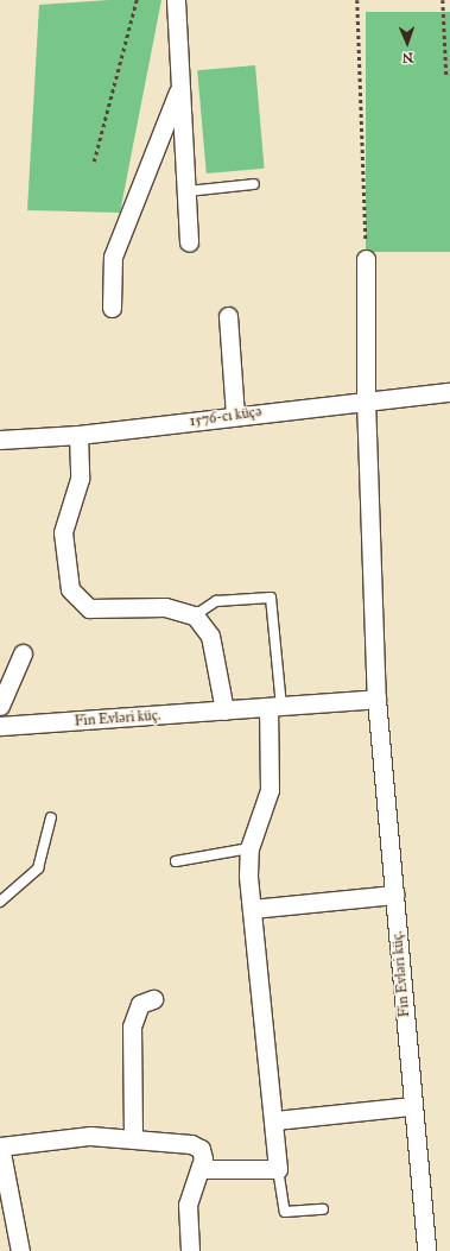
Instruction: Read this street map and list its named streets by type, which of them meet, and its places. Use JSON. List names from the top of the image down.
{
  "streets": {
    "street": ["1576-cı küçə", "Fin Evləri küç."]
  },
  "crossings": [
    ["1576-cı küçə", "Fin Evləri küç."]
  ],
  "north": "bottom"
}
